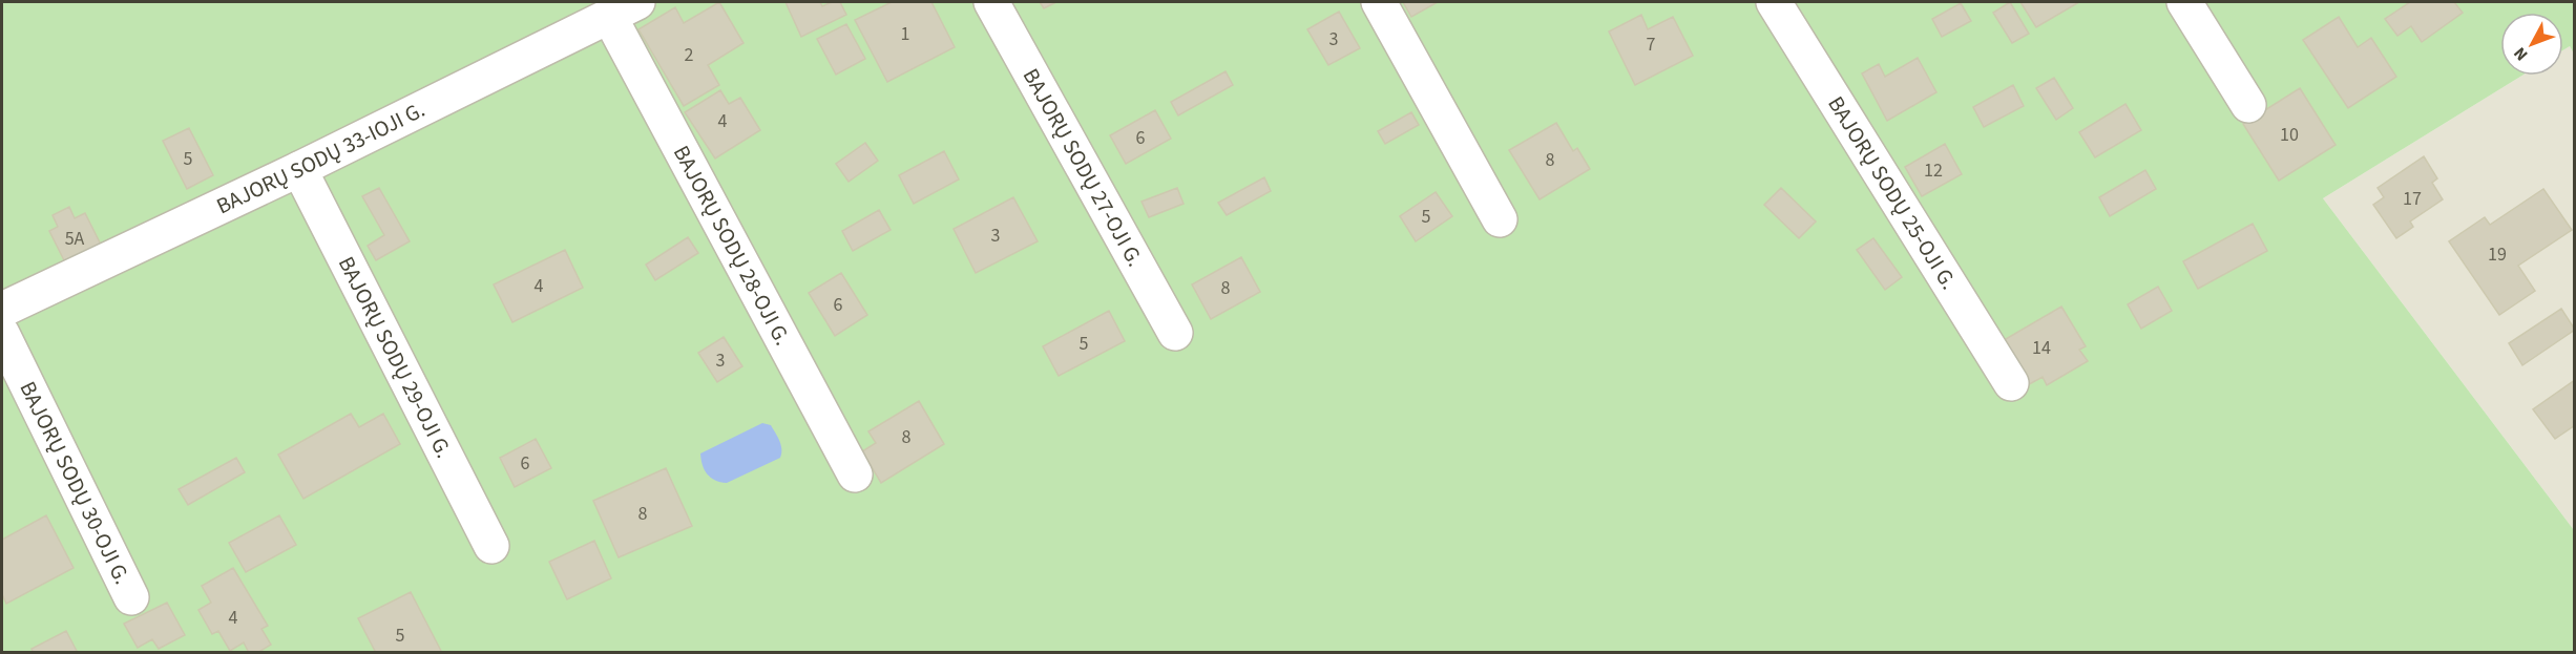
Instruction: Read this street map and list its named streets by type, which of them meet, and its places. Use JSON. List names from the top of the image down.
{
  "streets": {
    "street": [
      "BAJORŲ SODŲ 33-IOJI G.",
      "BAJORŲ SODŲ 27-OJI G.",
      "BAJORŲ SODŲ 25-OJI G.",
      "BAJORŲ SODŲ 28-OJI G.",
      "BAJORŲ SODŲ 29-OJI G.",
      "BAJORŲ SODŲ 30-OJI G."
    ]
  },
  "crossings": [
    ["BAJORŲ SODŲ 33-IOJI G.", "BAJORŲ SODŲ 28-OJI G."],
    ["BAJORŲ SODŲ 33-IOJI G.", "BAJORŲ SODŲ 29-OJI G."]
  ],
  "house_numbers": [
    "1",
    "3",
    "7",
    "2",
    "4",
    "10",
    "6",
    "5",
    "8",
    "12",
    "17",
    "5",
    "3",
    "5A",
    "19",
    "4",
    "8",
    "6",
    "5",
    "14",
    "3",
    "8",
    "6",
    "8",
    "4",
    "5"
  ],
  "north": "bottom left"
}
